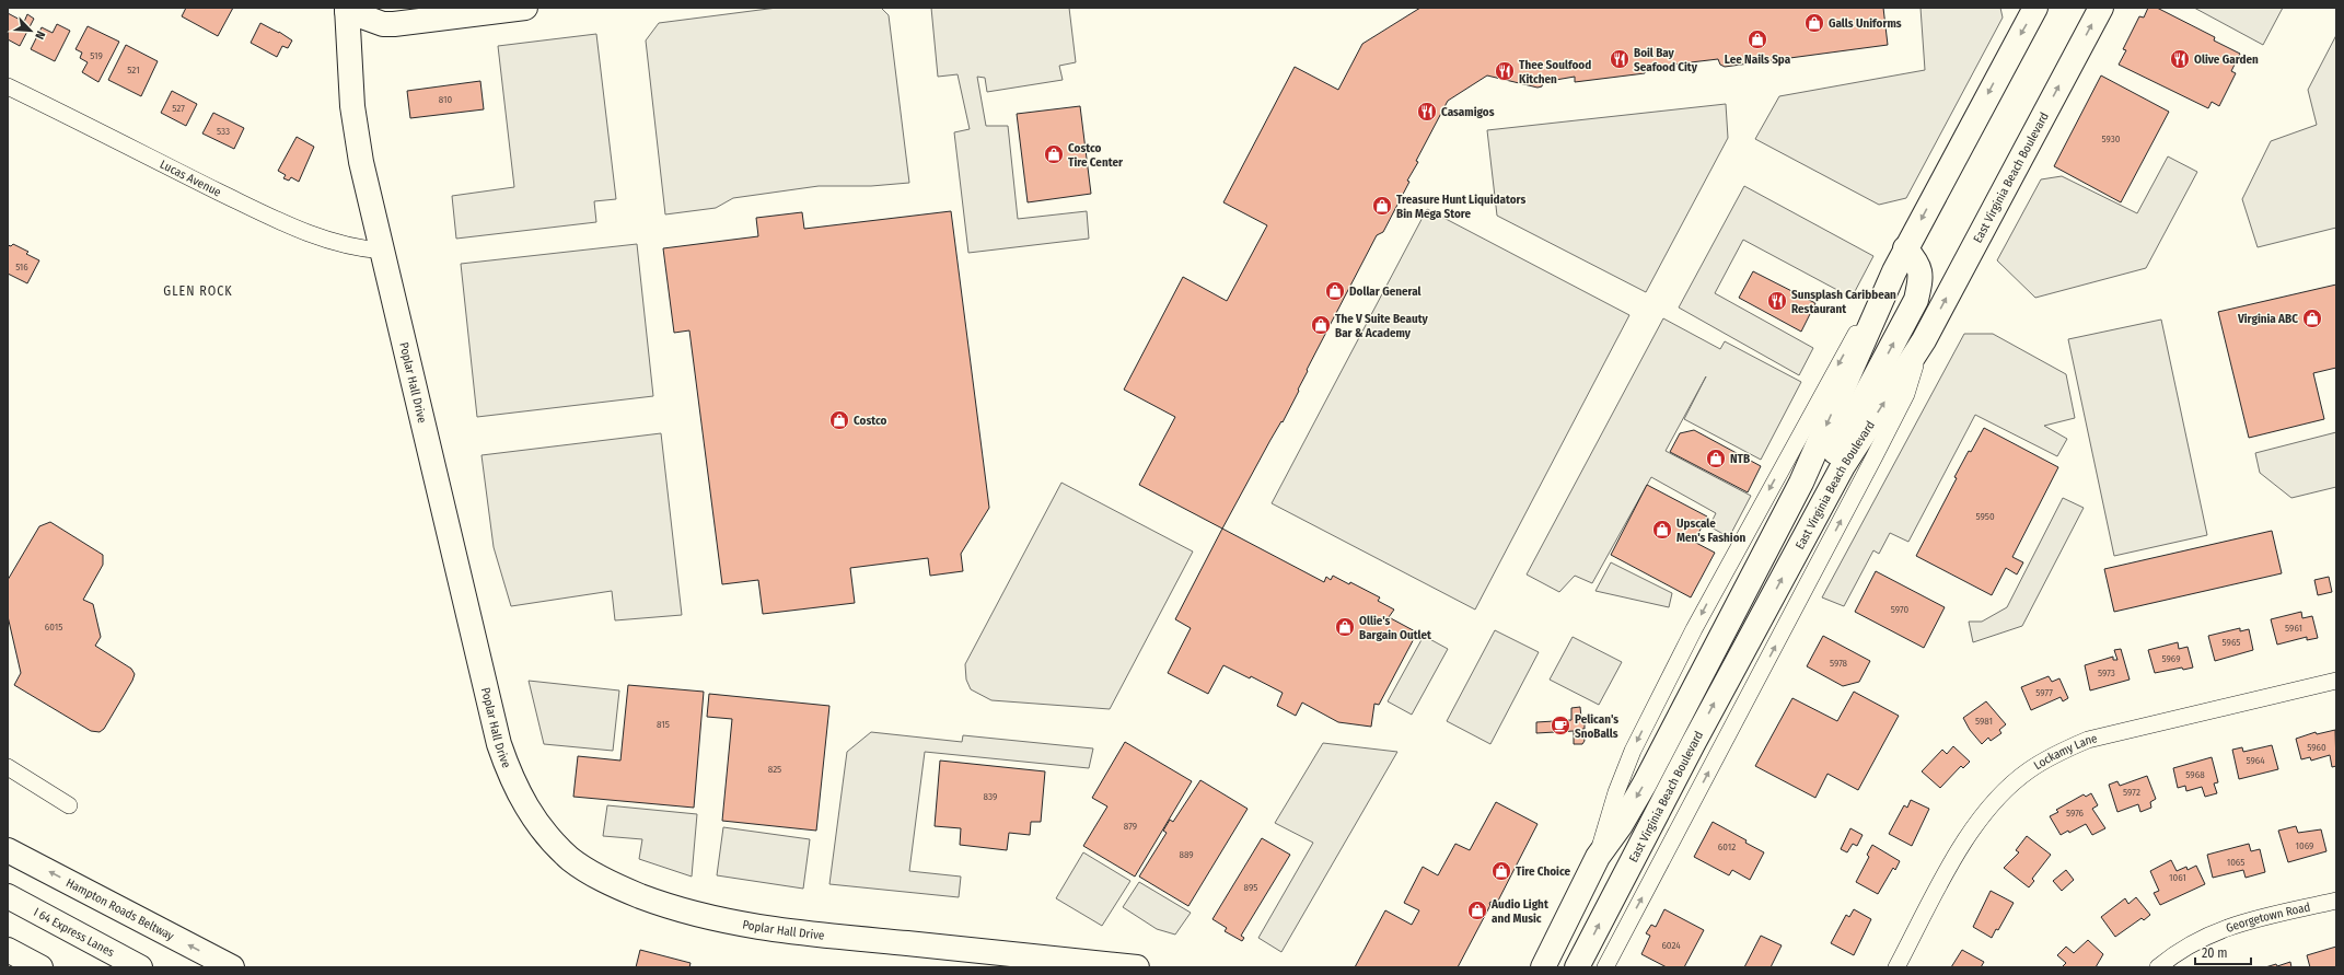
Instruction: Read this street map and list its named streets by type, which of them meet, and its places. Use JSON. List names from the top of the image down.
{
  "streets": {
    "main road": [
      "East Virginia Beach Boulevard",
      "Poplar Hall Drive",
      "Hampton Roads Beltway",
      "I 64 Express Lanes"
    ],
    "street": ["Lucas Avenue", "Lockamy Lane", "Georgetown Road"]
  },
  "crossings": [
    ["Lucas Avenue", "Poplar Hall Drive"]
  ],
  "one_way": ["Hampton Roads Beltway"],
  "districts": ["GLEN ROCK"],
  "places": {
    "shop": [
      "Galls Uniforms",
      "Lee Nails Spa",
      "Costco Tire Center",
      "Treasure Hunt Liquidators Bin Mega Store",
      "Dollar General",
      "Virginia ABC",
      "The V Suite Beauty Bar & Academy",
      "Costco",
      "NTB",
      "Upscale Men's Fashion",
      "Ollie's Bargain Outlet",
      "Tire Choice",
      "Audio Light and Music"
    ],
    "restaurant": [
      "Boil Bay Seafood City",
      "Olive Garden",
      "Thee Soulfood Kitchen",
      "Casamigos",
      "Sunsplash Caribbean Restaurant"
    ],
    "cafe": ["Pelican's SnoBalls"]
  },
  "house_numbers": [
    "519",
    "521",
    "810",
    "527",
    "533",
    "5930",
    "516",
    "5950",
    "5970",
    "6015",
    "5961",
    "5965",
    "5969",
    "5978",
    "5973",
    "5977",
    "5981",
    "815",
    "5960",
    "5964",
    "825",
    "5968",
    "5972",
    "839",
    "5976",
    "879",
    "1069",
    "6012",
    "889",
    "1065",
    "1061",
    "895",
    "6024"
  ],
  "scale_bar": "20 m",
  "north": "bottom right"
}
